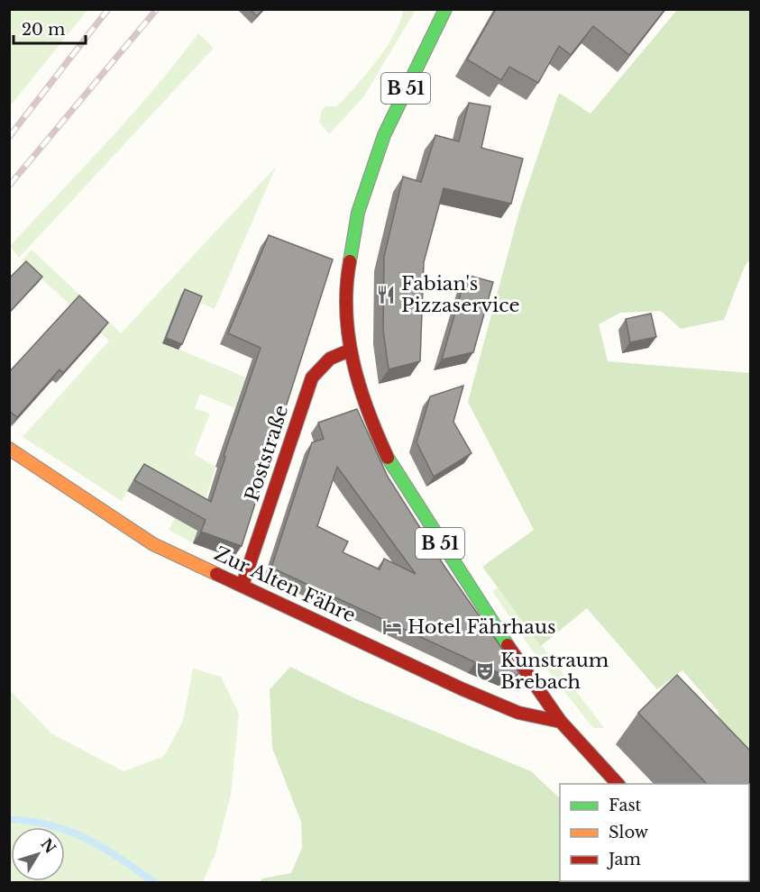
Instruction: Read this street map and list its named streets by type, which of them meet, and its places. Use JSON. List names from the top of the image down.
{
  "streets": {
    "street": ["B 51", "Poststraße", "Zur Alten Fähre"]
  },
  "crossings": [
    ["B 51", "Poststraße"],
    ["B 51", "Zur Alten Fähre"],
    ["Poststraße", "Zur Alten Fähre"]
  ],
  "places": {
    "restaurant": ["Fabian's Pizzaservice"],
    "hotel": ["Hotel Fährhaus"],
    "theatre": ["Kunstraum Brebach"]
  },
  "legend": ["Fast", "Slow", "Jam"],
  "scale_bar": "20 m",
  "north": "top right"
}
